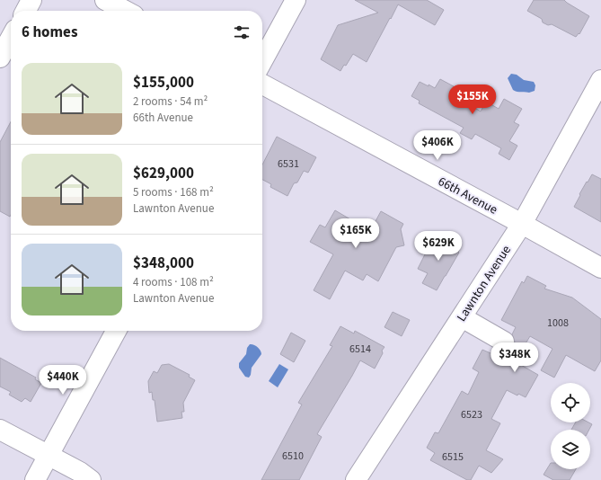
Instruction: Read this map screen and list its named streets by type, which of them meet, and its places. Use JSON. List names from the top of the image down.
{
  "streets": {
    "street": ["66th Avenue", "Lawnton Avenue"]
  },
  "crossings": [
    ["66th Avenue", "Lawnton Avenue"]
  ],
  "house_numbers": [
    "6531",
    "1008",
    "6514",
    "6523",
    "6510",
    "6515"
  ],
  "page": {
    "heading": "6 homes",
    "list": [
      {
        "name": "$155,000",
        "note": "2 rooms · 54 m² · 66th Avenue"
      },
      {
        "name": "$629,000",
        "note": "5 rooms · 168 m² · Lawnton Avenue"
      },
      {
        "name": "$348,000",
        "note": "4 rooms · 108 m² · Lawnton Avenue"
      }
    ],
    "price": [
      "$155K",
      "$406K",
      "$165K",
      "$629K",
      "$348K",
      "$440K"
    ]
  }
}
